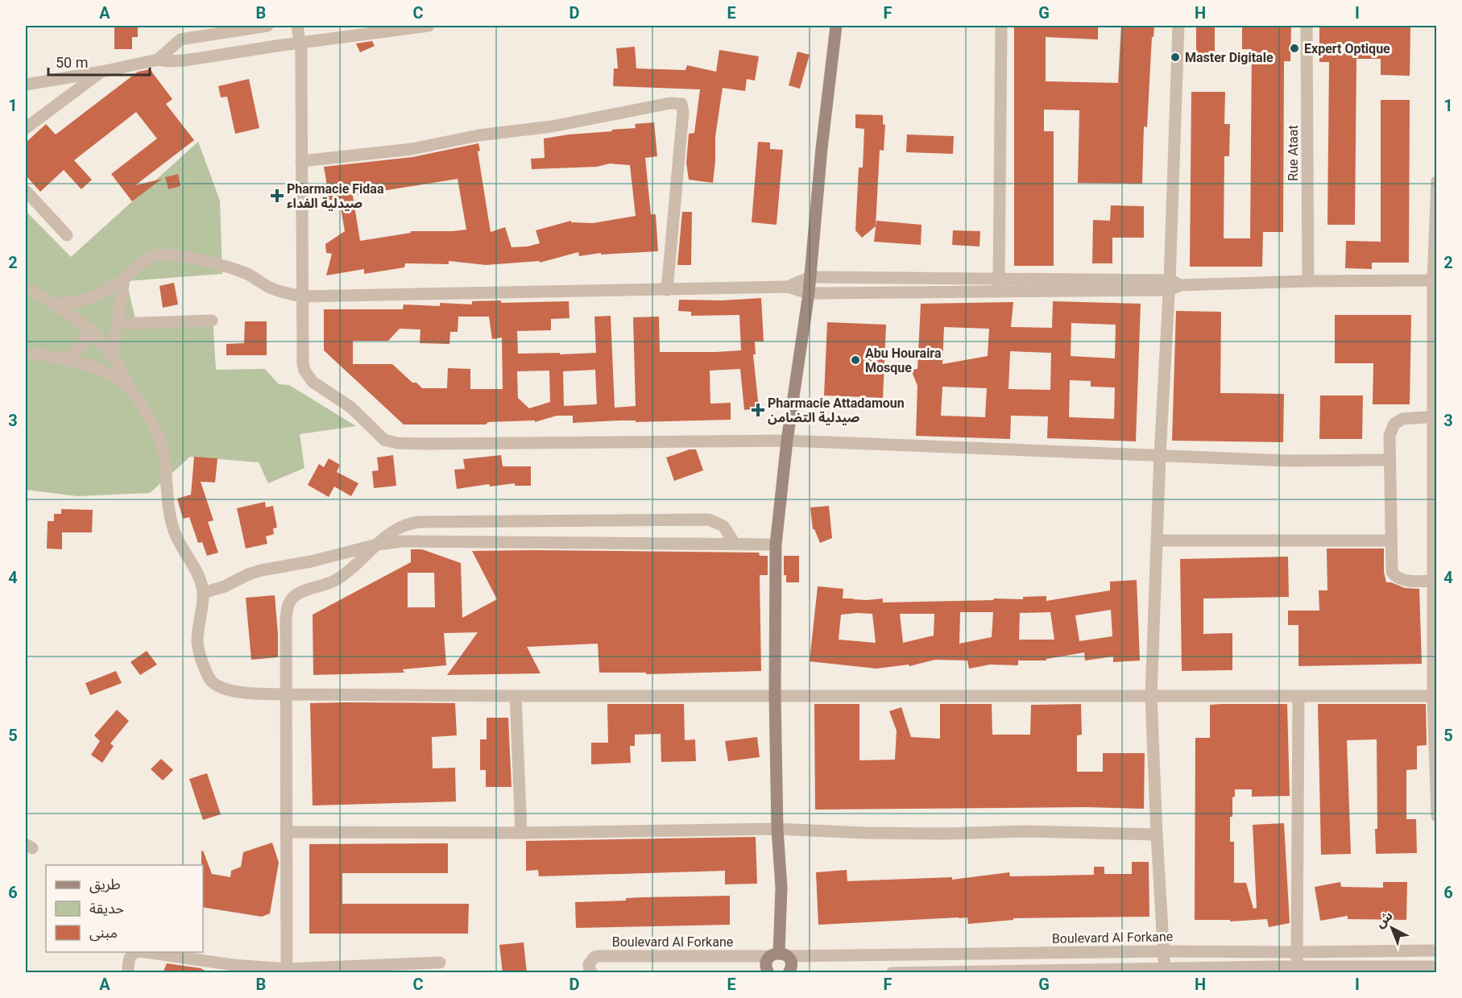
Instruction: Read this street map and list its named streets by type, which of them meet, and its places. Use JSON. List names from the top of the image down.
{
  "streets": {
    "street": ["Rue Ataat", "Boulevard Al Forkane"]
  },
  "places": {
    "other": ["Expert Optique", "Master Digitale", "Abu Houraira Mosque"],
    "health": ["Pharmacie Fidaa صيدلية الفداء", "Pharmacie Attadamoun صيدلية التضامن"]
  },
  "legend": ["طريق", "حديقة", "مبنى"],
  "scale_bar": "50 m",
  "north": "top left",
  "grid": {
    "columns": [
      "A",
      "B",
      "C",
      "D",
      "E",
      "F",
      "G",
      "H",
      "I"
    ],
    "rows": [
      "1",
      "2",
      "3",
      "4",
      "5",
      "6"
    ]
  }
}
